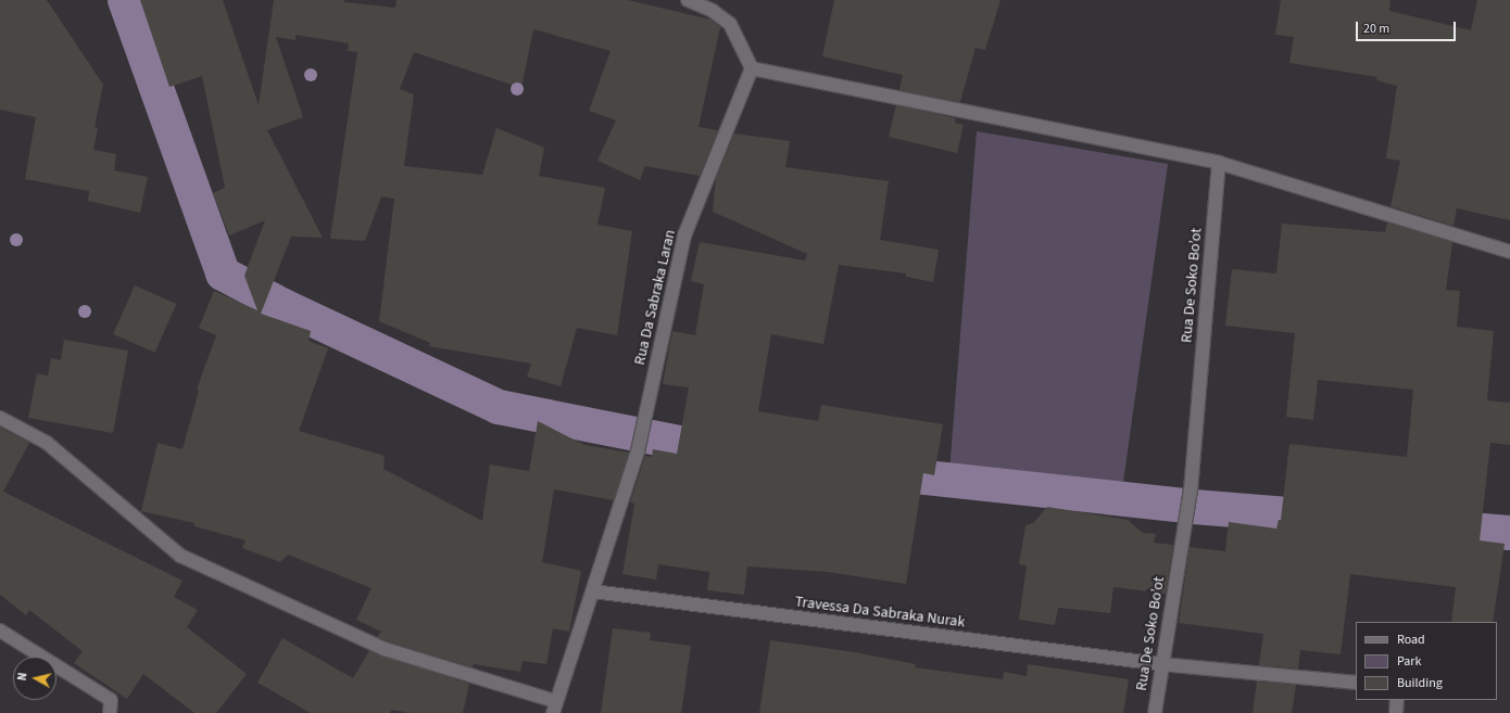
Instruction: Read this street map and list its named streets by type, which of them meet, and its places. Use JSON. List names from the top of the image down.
{
  "streets": {
    "street": ["Rua De Soko Bo’ot", "Rua Da Sabraka Laran", "Travessa Da Sabraka Nurak"]
  },
  "crossings": [
    ["Rua De Soko Bo’ot", "Travessa Da Sabraka Nurak"],
    ["Rua Da Sabraka Laran", "Travessa Da Sabraka Nurak"]
  ],
  "legend": ["Road", "Park", "Building"],
  "scale_bar": "20 m",
  "north": "left"
}
